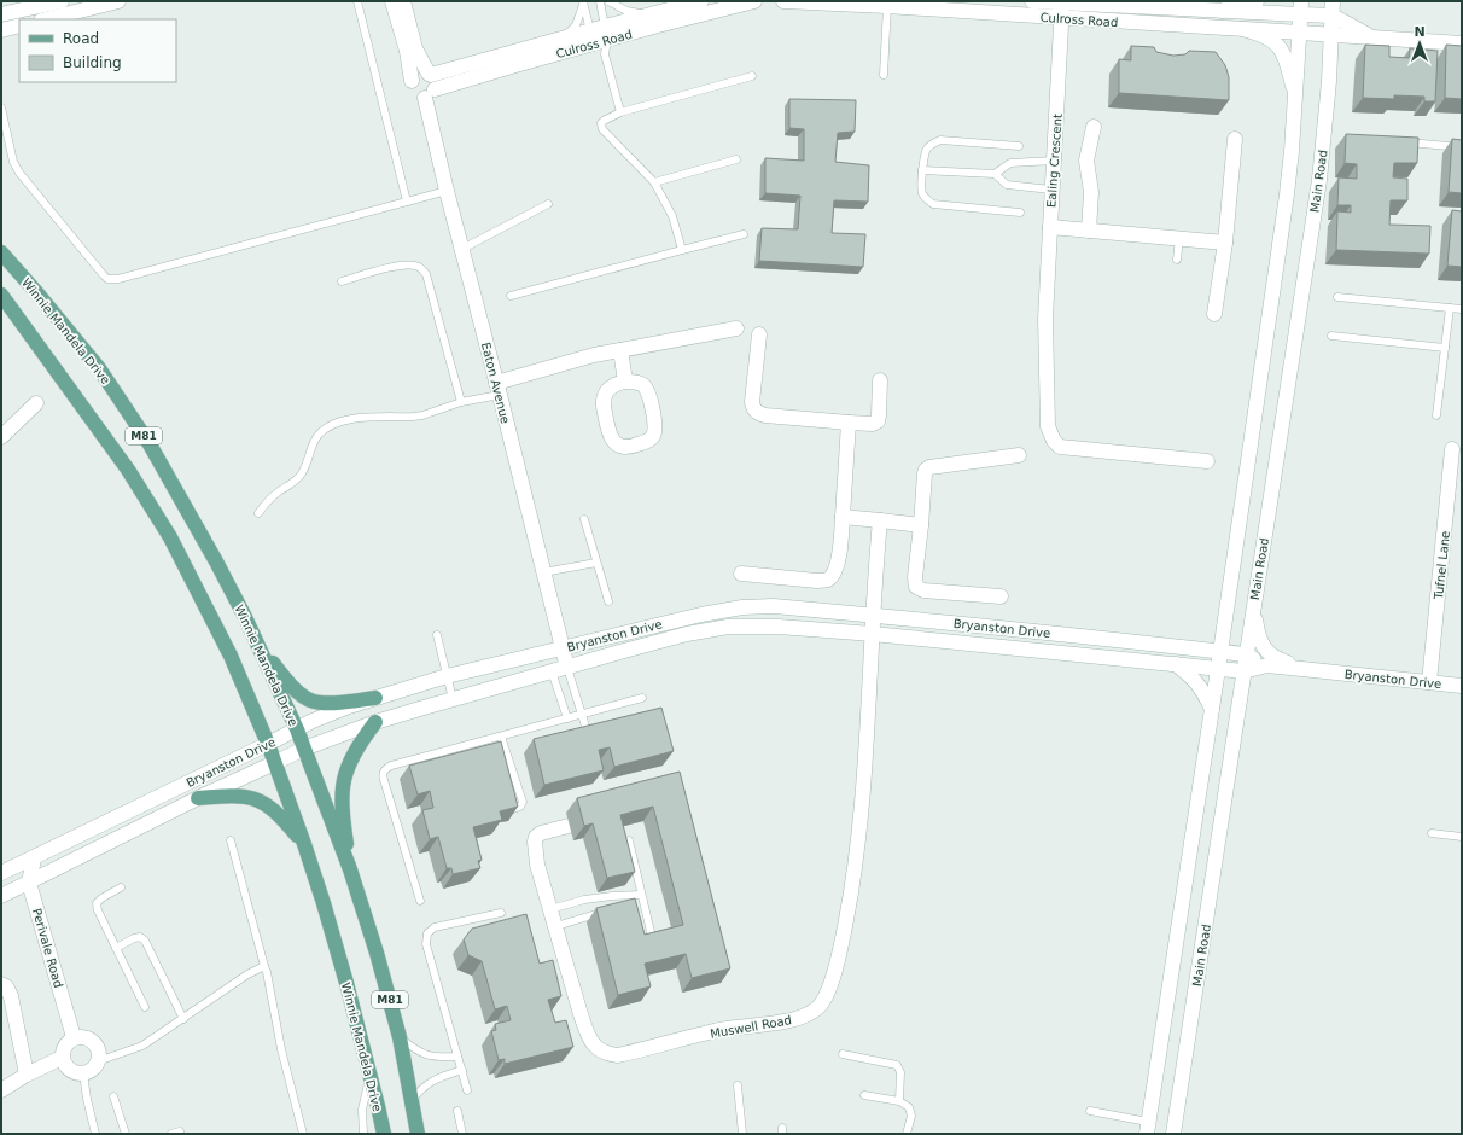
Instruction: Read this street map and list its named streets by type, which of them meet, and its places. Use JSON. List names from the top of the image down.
{
  "streets": {
    "main road": ["Winnie Mandela Drive", "M81"],
    "street": [
      "Culross Road",
      "Ealing Crescent",
      "Main Road",
      "Eaton Avenue",
      "Tufnel Lane",
      "Bryanston Drive",
      "Perivale Road",
      "Muswell Road"
    ]
  },
  "crossings": [
    ["Culross Road", "Ealing Crescent"],
    ["Culross Road", "Main Road"],
    ["Culross Road", "Eaton Avenue"],
    ["Main Road", "Bryanston Drive"],
    ["Winnie Mandela Drive", "Bryanston Drive"],
    ["Eaton Avenue", "Bryanston Drive"],
    ["Tufnel Lane", "Bryanston Drive"],
    ["Bryanston Drive", "Perivale Road"],
    ["Bryanston Drive", "Muswell Road"]
  ],
  "legend": ["Road", "Building"],
  "north": "top"
}
